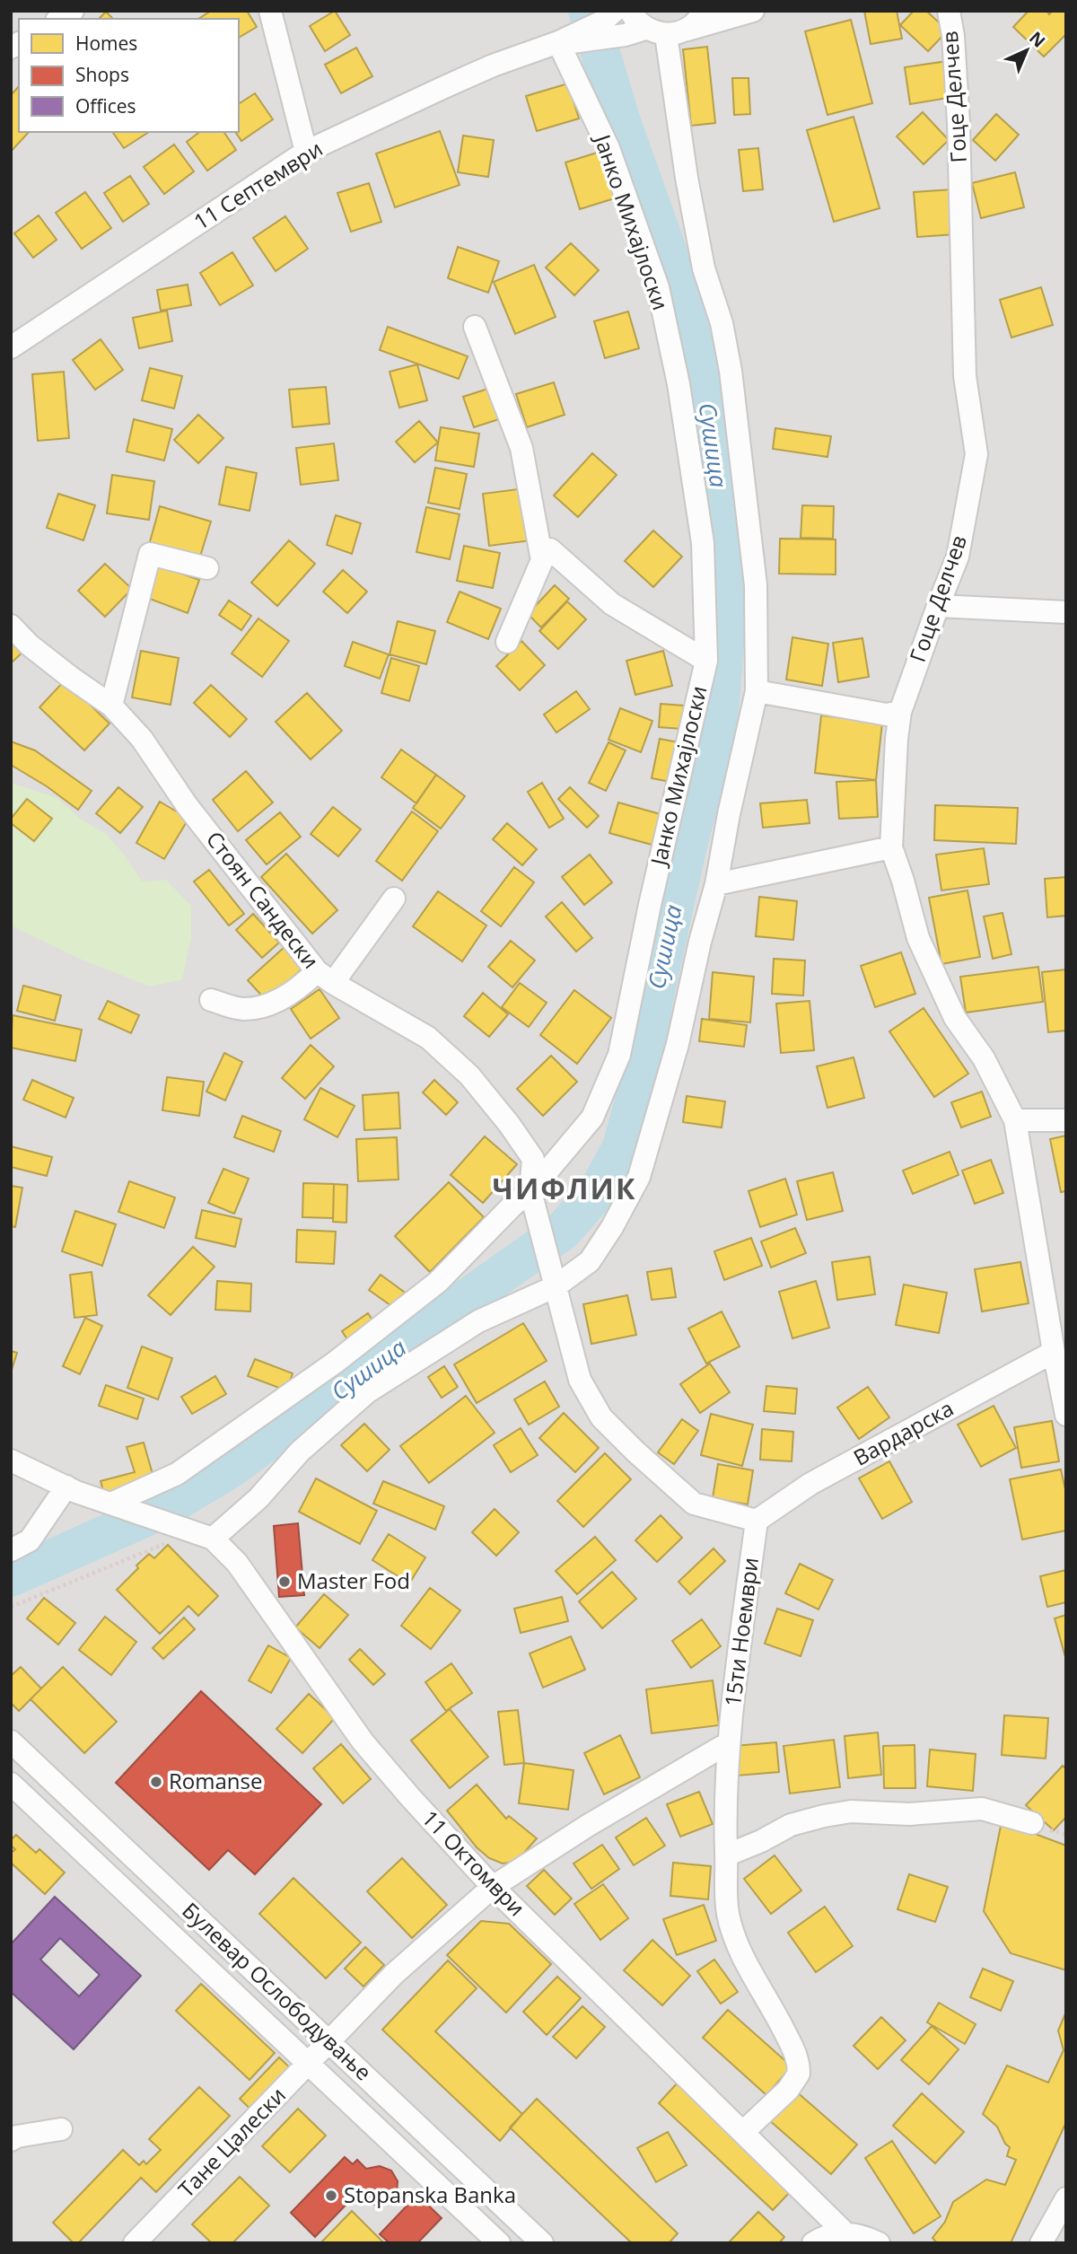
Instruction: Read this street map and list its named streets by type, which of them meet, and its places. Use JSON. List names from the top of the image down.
{
  "streets": {
    "street": [
      "Гоце Делчев",
      "11 Септември",
      "Јанко Михајлоски",
      "Стоян Сандески",
      "Вардарска",
      "15ти Ноември",
      "11 Октомври",
      "Булевар Ослободување",
      "Тане Цалески"
    ]
  },
  "crossings": [
    ["Гоце Делчев", "Вардарска"],
    ["11 Септември", "Јанко Михајлоски"],
    ["Јанко Михајлоски", "Стоян Сандески"],
    ["Јанко Михајлоски", "11 Октомври"],
    ["Вардарска", "15ти Ноември"],
    ["15ти Ноември", "11 Октомври"],
    ["15ти Ноември", "Тане Цалески"],
    ["11 Октомври", "Тане Цалески"],
    ["Булевар Ослободување", "Тане Цалески"]
  ],
  "districts": ["ЧИФЛИК"],
  "water": ["Сушица"],
  "places": ["Master Fod", "Romanse", "Stopanska Banka"],
  "legend": ["Homes", "Shops", "Offices"],
  "north": "top right"
}
